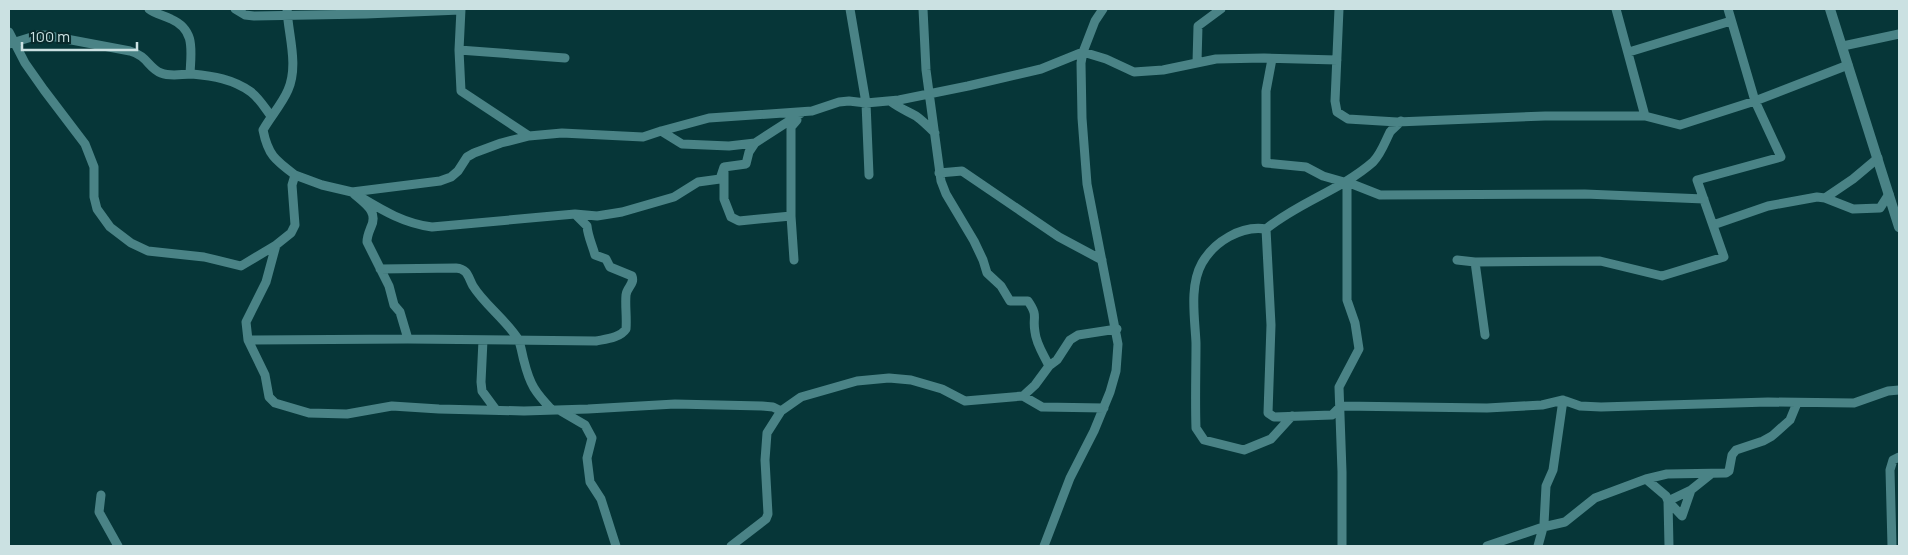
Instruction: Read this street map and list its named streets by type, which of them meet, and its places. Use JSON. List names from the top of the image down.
{
  "scale_bar": "100 m"
}
